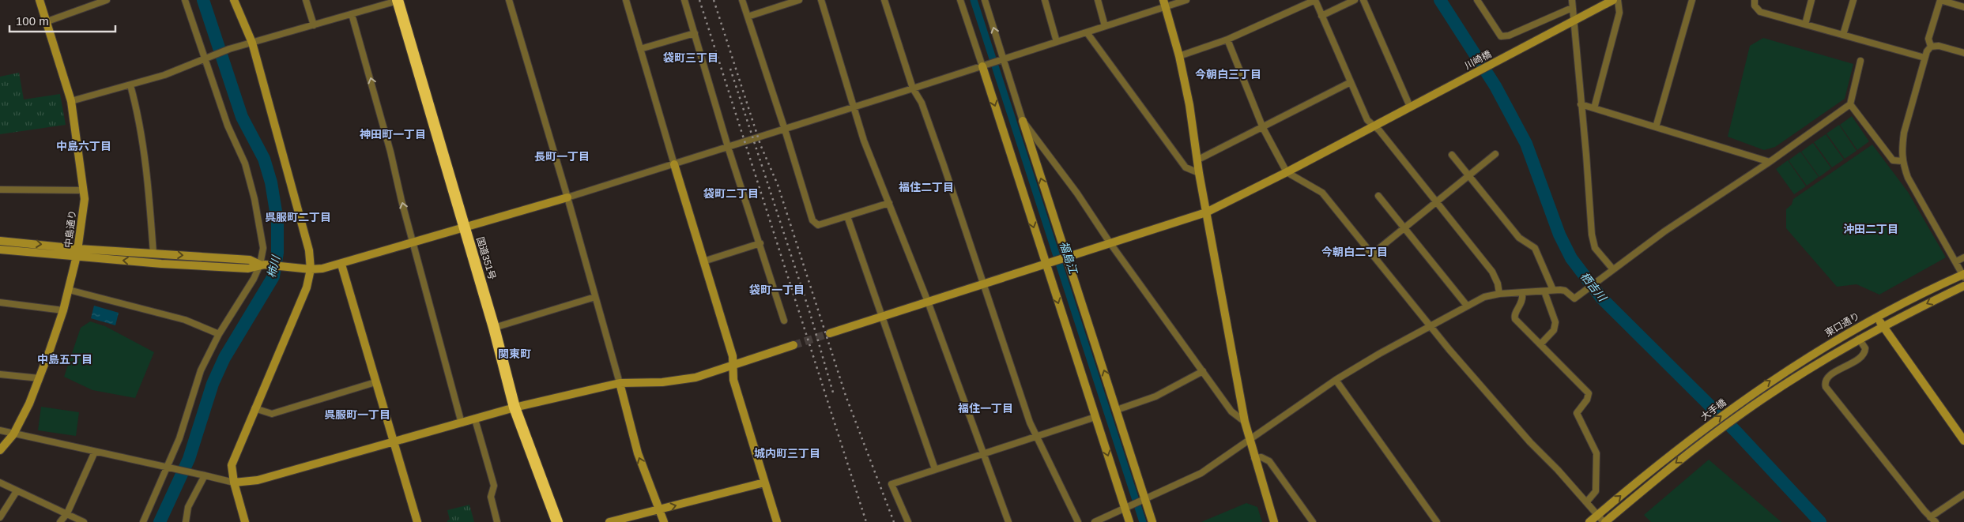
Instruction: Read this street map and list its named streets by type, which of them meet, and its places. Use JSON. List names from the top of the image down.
{
  "streets": {
    "highway": ["国道351号"],
    "street": [
      "川崎橋",
      "中島通り",
      "東口通り",
      "大手橋"
    ]
  },
  "crossings": [
    ["東口通り", "大手橋"]
  ],
  "one_way": ["東口通り"],
  "districts": [
    "袋町三丁目",
    "今朝白三丁目",
    "神田町一丁目",
    "中島六丁目",
    "長町一丁目",
    "福住二丁目",
    "袋町二丁目",
    "呉服町二丁目",
    "沖田二丁目",
    "今朝白二丁目",
    "袋町一丁目",
    "関東町",
    "中島五丁目",
    "福住一丁目",
    "呉服町一丁目",
    "城内町三丁目"
  ],
  "water": ["福島江", "柿川", "栖吉川"],
  "scale_bar": "100 m"
}
